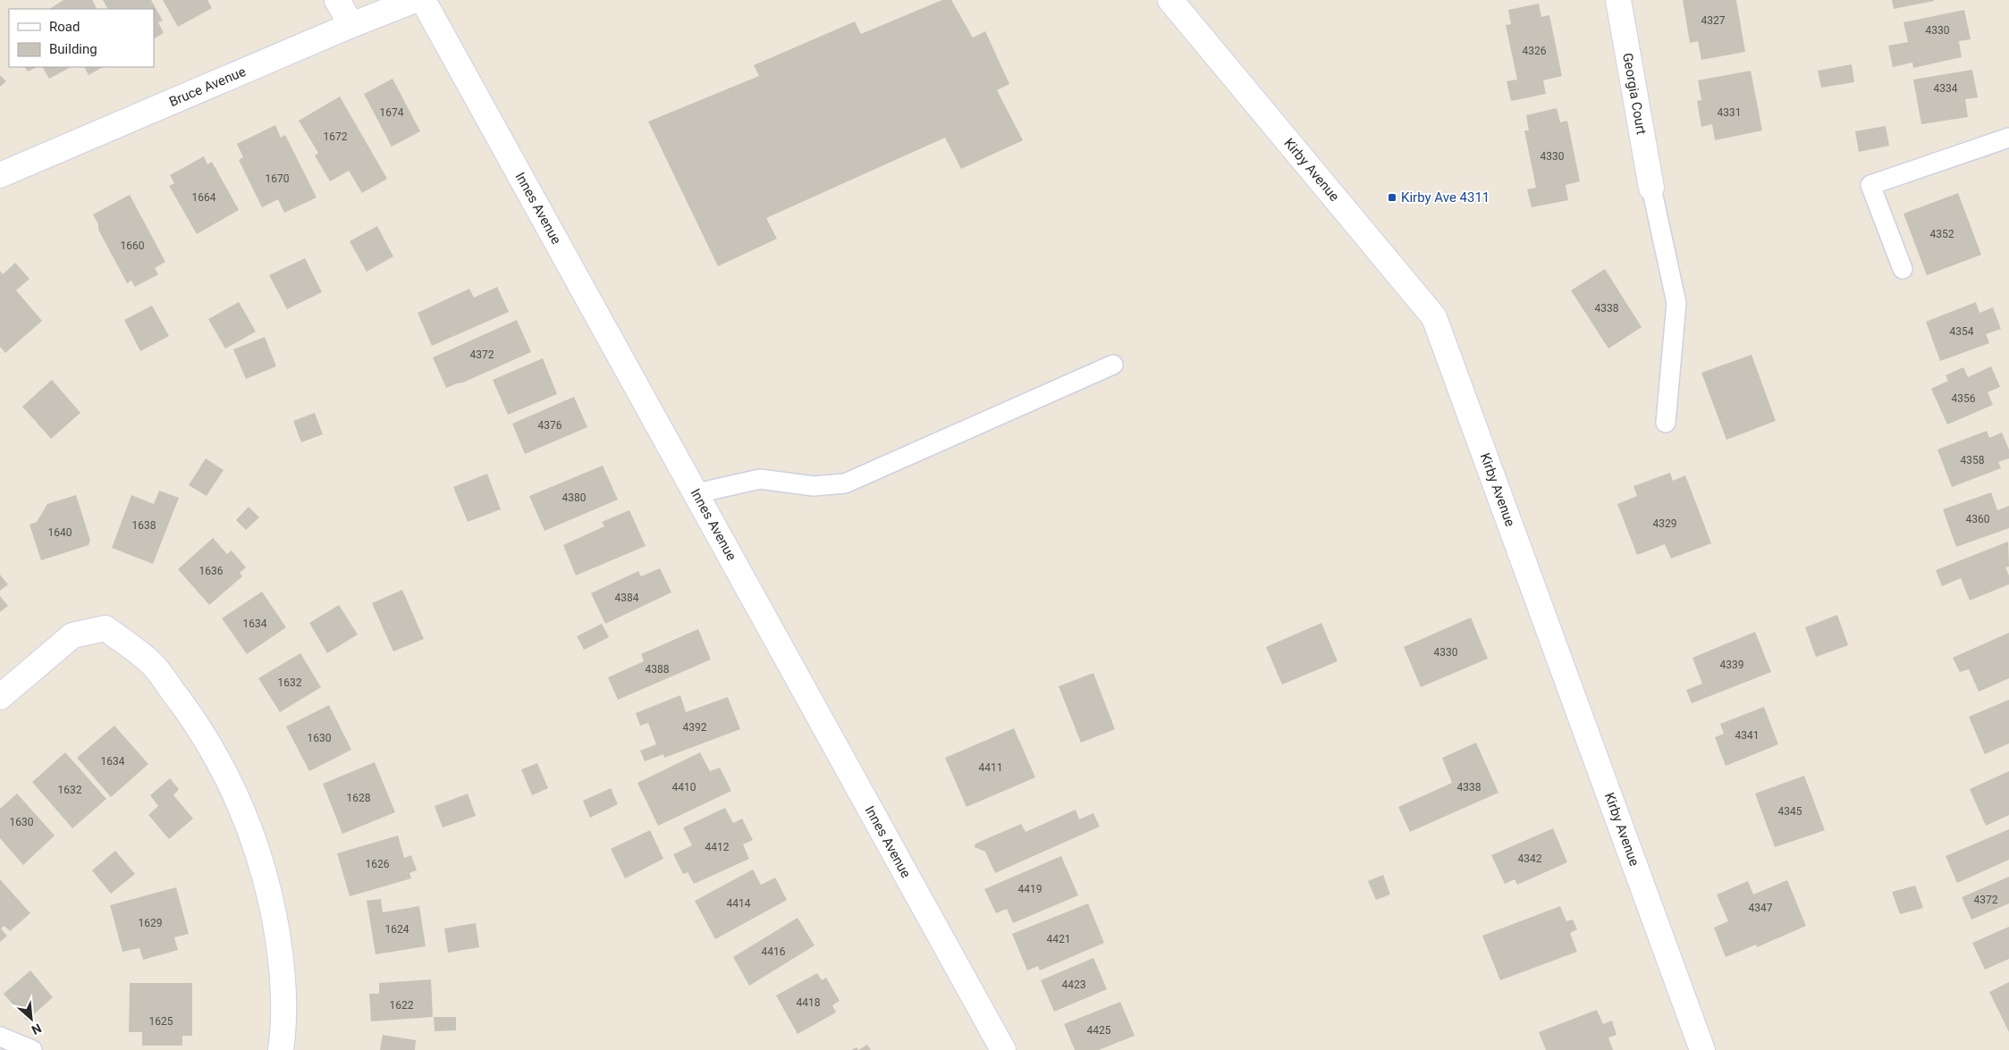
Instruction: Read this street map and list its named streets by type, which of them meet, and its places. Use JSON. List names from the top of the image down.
{
  "streets": {
    "street": [
      "Bruce Avenue",
      "Georgia Court",
      "Kirby Avenue",
      "Innes Avenue"
    ]
  },
  "places": {
    "transit": ["Kirby Ave 4311"]
  },
  "house_numbers": [
    "4327",
    "4330",
    "4326",
    "4334",
    "1674",
    "4331",
    "1672",
    "4330",
    "1670",
    "1664",
    "4352",
    "1660",
    "4338",
    "4354",
    "4372",
    "4356",
    "4376",
    "4358",
    "4380",
    "4360",
    "4329",
    "1638",
    "1640",
    "1636",
    "4384",
    "1634",
    "4330",
    "4339",
    "4388",
    "1632",
    "4392",
    "4341",
    "1630",
    "1634",
    "4411",
    "4410",
    "4338",
    "1632",
    "1628",
    "4345",
    "1630",
    "4412",
    "4342",
    "1626",
    "4419",
    "4372",
    "4414",
    "4347",
    "1629",
    "1624",
    "4421",
    "4416",
    "4423",
    "4418",
    "1622",
    "1625",
    "4425"
  ],
  "legend": ["Road", "Building"],
  "north": "bottom right"
}
